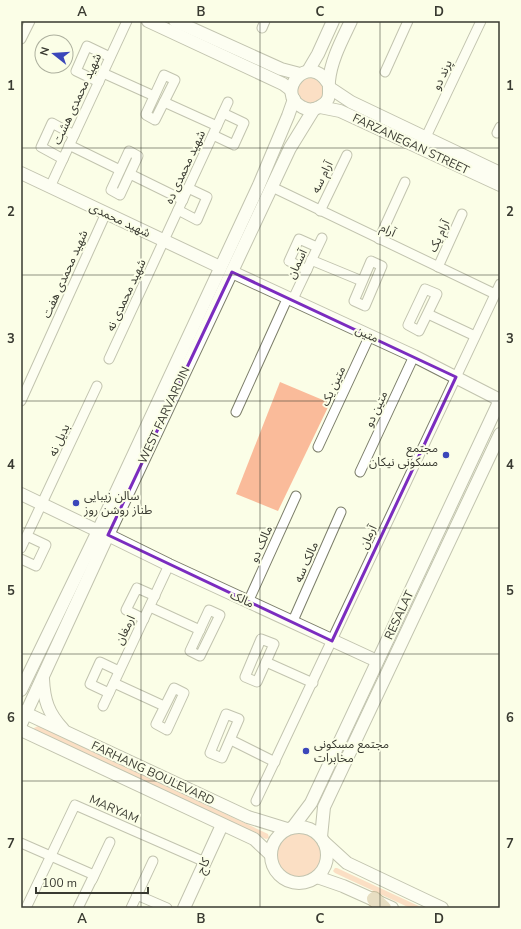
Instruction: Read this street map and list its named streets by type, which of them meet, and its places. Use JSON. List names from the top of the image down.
{
  "streets": {
    "street": [
      "پرند دو",
      "شهید محمدی هشت",
      "FARZANEGAN STREET",
      "شهید محمدی ده",
      "آرام سه",
      "شهید محمدی",
      "آرام",
      "آرام یک",
      "آسمان",
      "شهید محمدی هفت",
      "شهید محمدی نه",
      "متین",
      "متین یک",
      "متین دو",
      "WEST FARVARDIN",
      "بدیل نه",
      "آرمان",
      "مالک دو",
      "مالک سه",
      "مالک",
      "RESALAT",
      "ارمغان",
      "FARHANG BOULEVARD",
      "MARYAM",
      "کاج"
    ]
  },
  "crossings": [
    ["پرند دو", "FARZANEGAN STREET"],
    ["شهید محمدی هشت", "شهید محمدی"],
    ["FARZANEGAN STREET", "WEST FARVARDIN"],
    ["شهید محمدی ده", "شهید محمدی"],
    ["شهید محمدی ده", "شهید محمدی نه"],
    ["آرام سه", "آرام"],
    ["شهید محمدی", "شهید محمدی هفت"],
    ["شهید محمدی", "شهید محمدی نه"],
    ["شهید محمدی", "WEST FARVARDIN"],
    ["آرام", "آرام یک"],
    ["آرام", "WEST FARVARDIN"],
    ["آرام", "آرمان"],
    ["آسمان", "متین"],
    ["متین", "متین یک"],
    ["متین", "متین دو"],
    ["متین", "WEST FARVARDIN"],
    ["متین", "آرمان"],
    ["متین", "RESALAT"],
    ["WEST FARVARDIN", "مالک"],
    ["WEST FARVARDIN", "FARHANG BOULEVARD"],
    ["بدیل نه", "مالک"],
    ["آرمان", "مالک"],
    ["مالک دو", "مالک"],
    ["مالک سه", "مالک"],
    ["مالک", "RESALAT"],
    ["مالک", "ارمغان"],
    ["RESALAT", "FARHANG BOULEVARD"],
    ["FARHANG BOULEVARD", "کاج"],
    ["MARYAM", "کاج"]
  ],
  "places": ["مجتمع مسکونی نیکان", "سالن زیبایی طناز روشن روز", "مجتمع مسکونی مخابرات"],
  "scale_bar": "100 m",
  "north": "left",
  "grid": {
    "columns": [
      "A",
      "B",
      "C",
      "D"
    ],
    "rows": [
      "1",
      "2",
      "3",
      "4",
      "5",
      "6",
      "7"
    ]
  }
}
